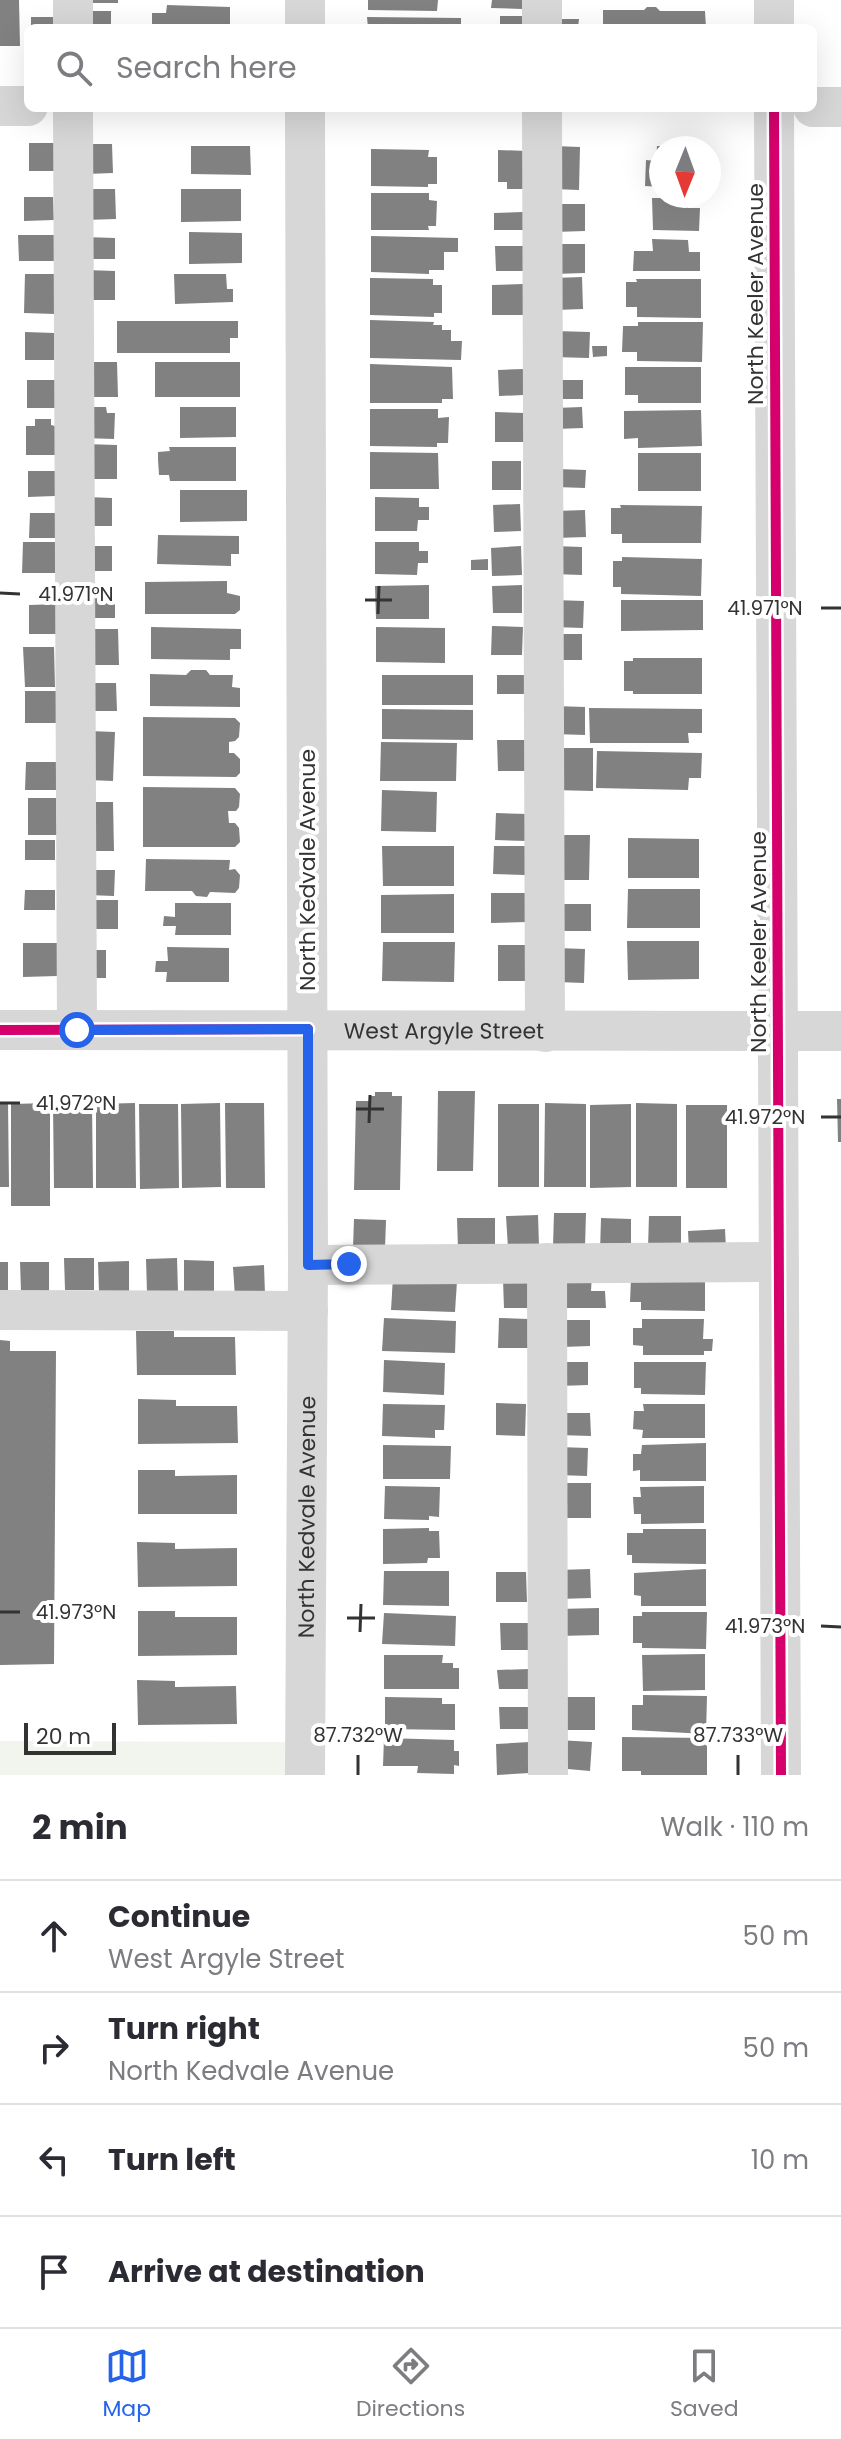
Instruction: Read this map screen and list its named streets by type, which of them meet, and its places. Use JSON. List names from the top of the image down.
{
  "streets": {
    "street": ["North Keeler Avenue", "North Kedvale Avenue", "West Argyle Street"]
  },
  "crossings": [
    ["North Keeler Avenue", "West Argyle Street"],
    ["North Kedvale Avenue", "West Argyle Street"]
  ],
  "scale_bar": "20 m",
  "north": "bottom",
  "page": {
    "search": "Search here",
    "scale": "20 m",
    "heading": ["2 min", "Walk · 110 m"],
    "list": [
      ["Continue", "West Argyle Street", "50 m"],
      ["Turn right", "North Kedvale Avenue", "50 m"],
      ["Turn left", "10 m"],
      "Arrive at destination"
    ],
    "nav": ["Map", "Directions", "Saved"]
  },
  "coordinates": [
    "41.971°N",
    "41.972°N",
    "41.973°N",
    "87.732°W",
    "87.733°W"
  ]
}
